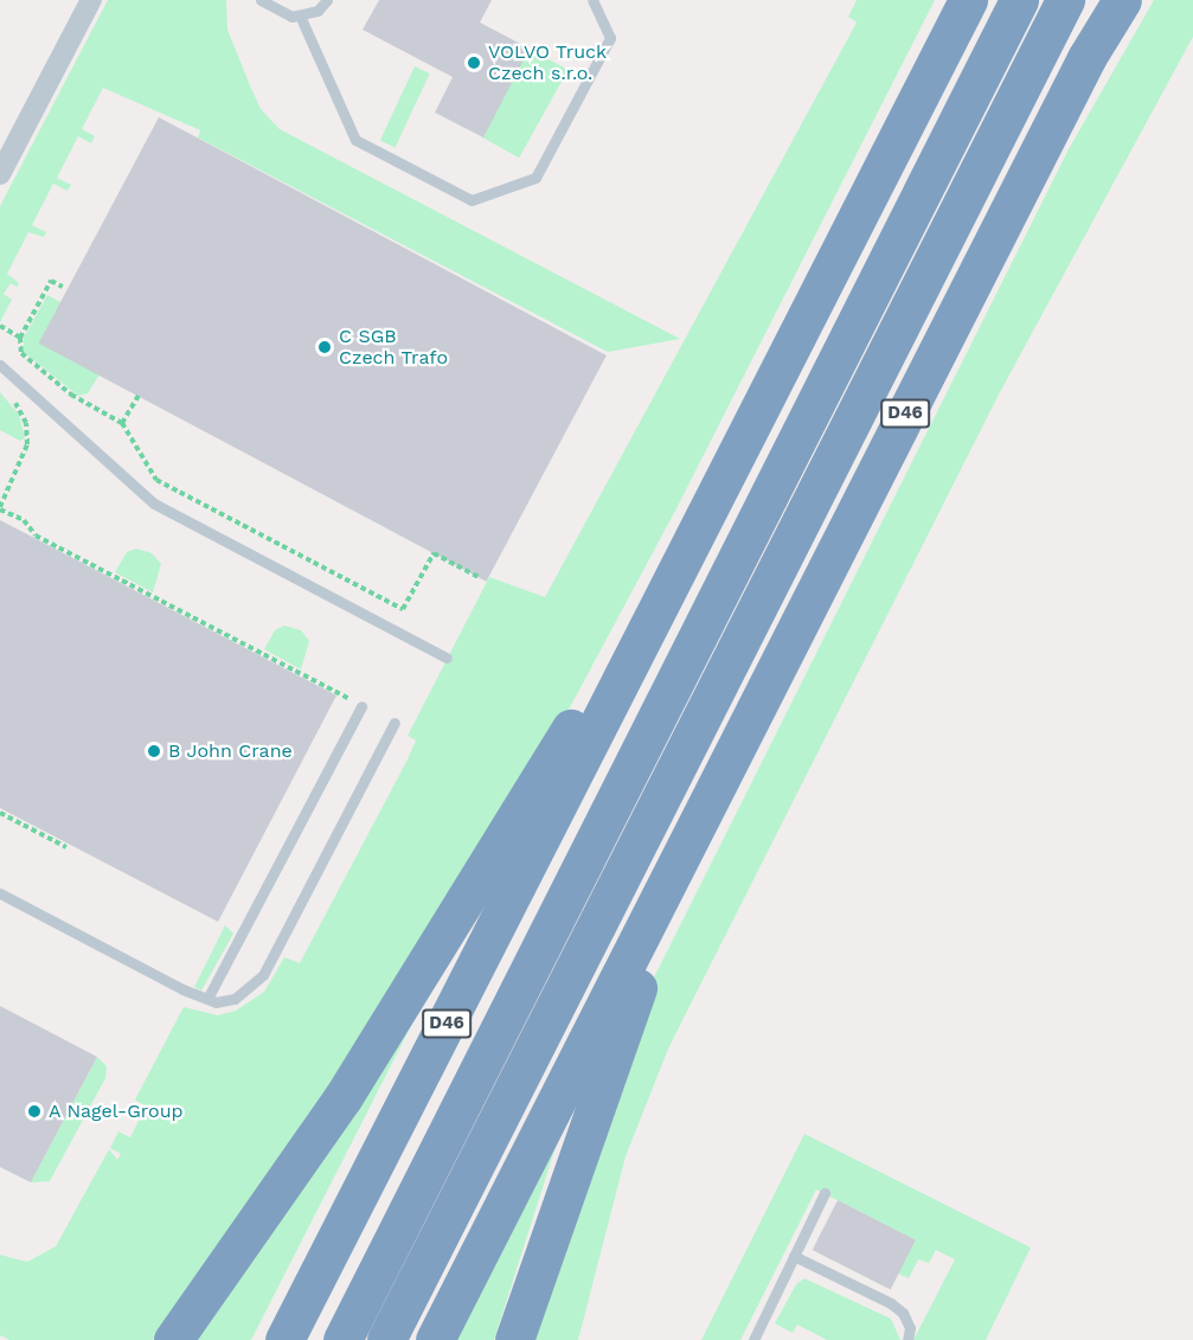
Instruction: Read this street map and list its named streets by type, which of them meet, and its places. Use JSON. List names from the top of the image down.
{
  "streets": {
    "highway": ["D46"]
  },
  "places": [
    "VOLVO Truck Czech s.r.o.",
    "C SGB Czech Trafo",
    "B John Crane",
    "A Nagel-Group"
  ]
}
